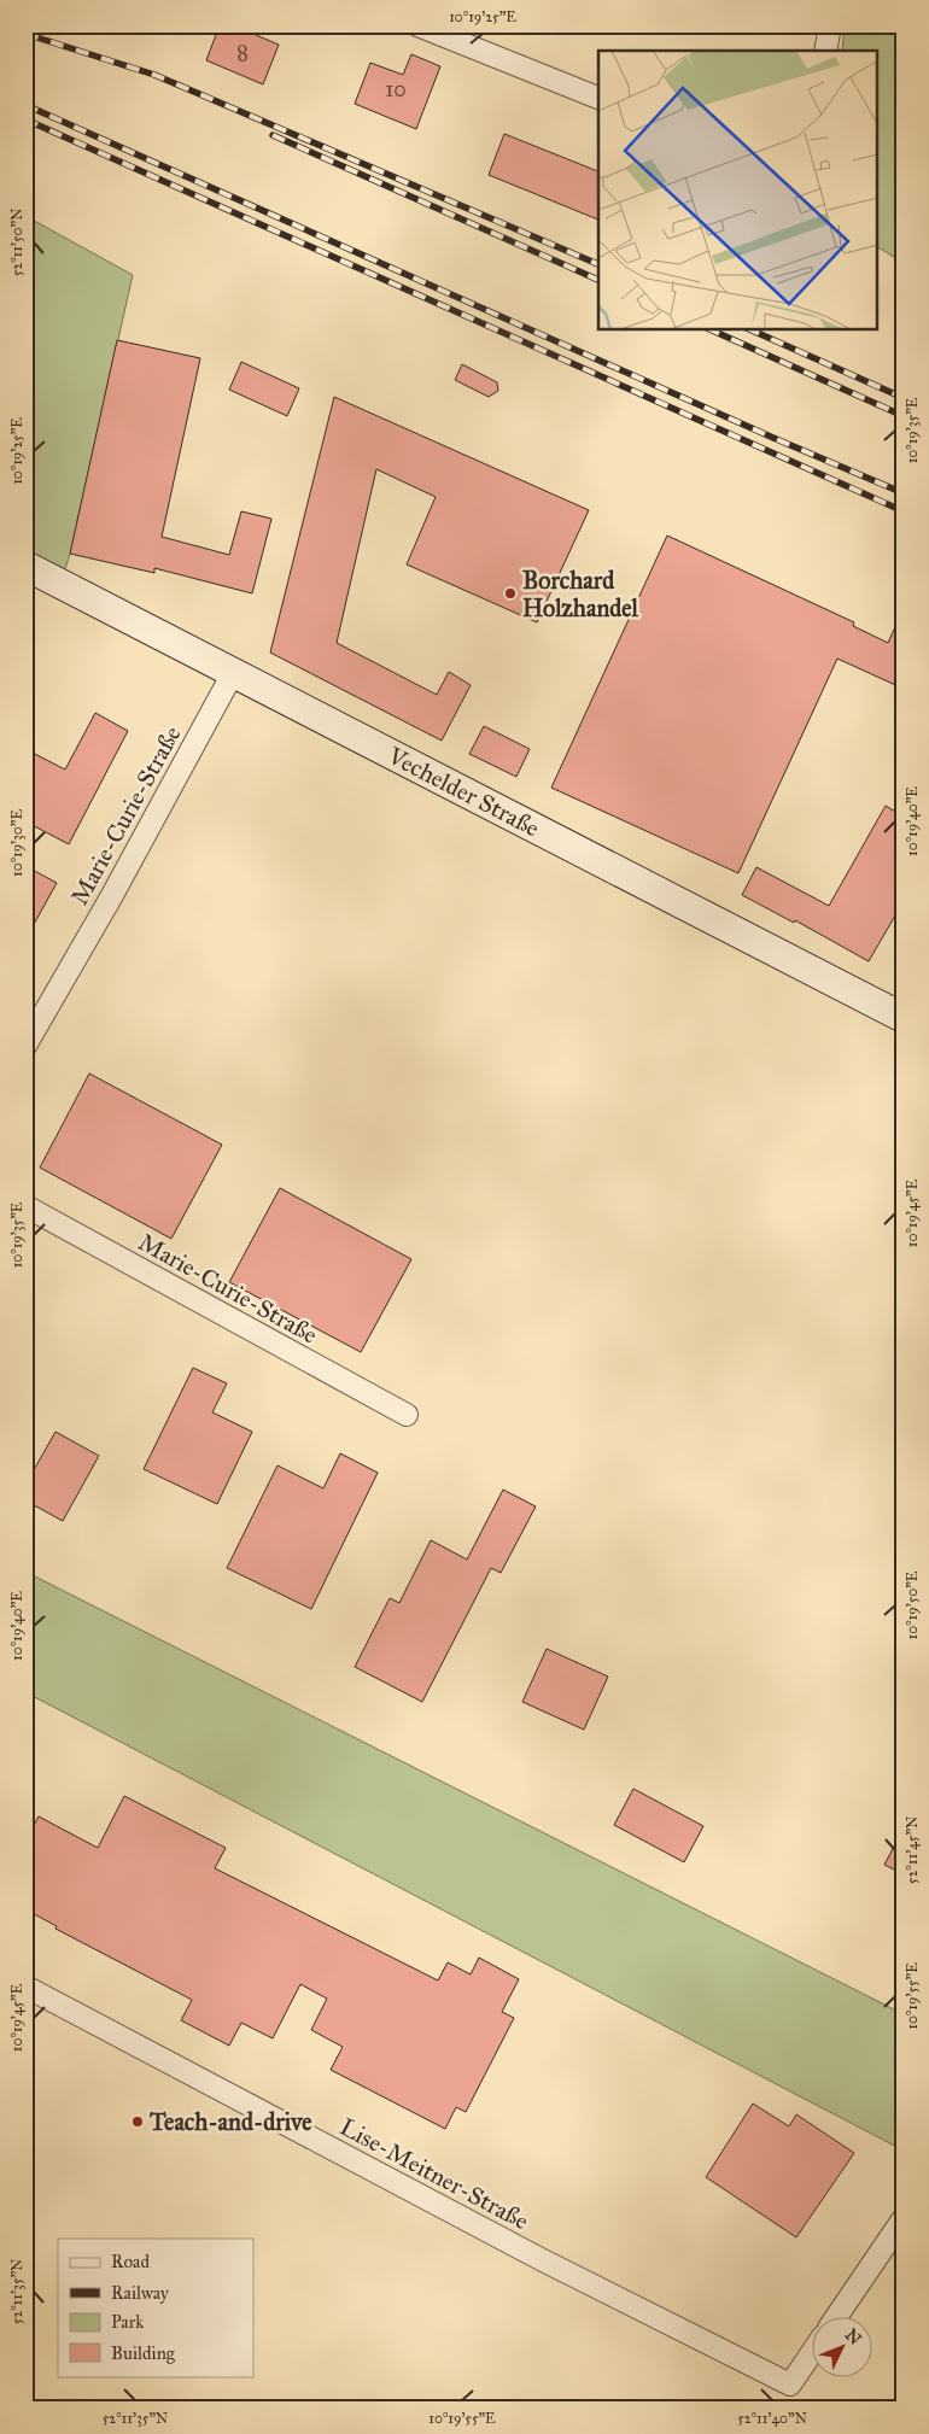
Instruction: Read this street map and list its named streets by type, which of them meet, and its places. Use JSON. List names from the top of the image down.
{
  "streets": {
    "main road": ["Vechelder Straße"],
    "street": ["Marie-Curie-Straße", "Lise-Meitner-Straße"]
  },
  "crossings": [
    ["Vechelder Straße", "Marie-Curie-Straße"]
  ],
  "places": ["Borchard Holzhandel", "Teach-and-drive"],
  "house_numbers": ["8", "10"],
  "legend": [
    "Road",
    "Railway",
    "Park",
    "Building"
  ],
  "north": "top right",
  "coordinates": [
    "10°19'25\"E",
    "52°11'50\"N",
    "10°19'35\"E",
    "10°19'40\"E",
    "10°19'30\"E",
    "10°19'45\"E",
    "10°19'50\"E",
    "52°11'45\"N",
    "10°19'55\"E",
    "52°11'35\"N",
    "52°11'40\"N"
  ]
}
